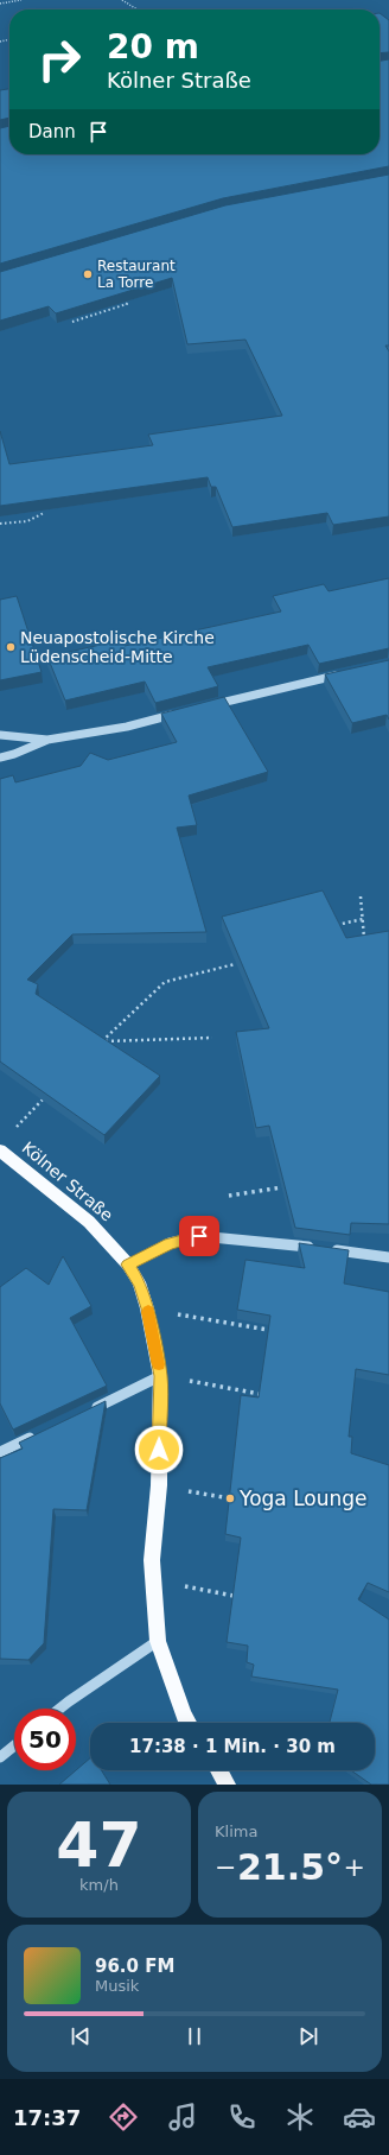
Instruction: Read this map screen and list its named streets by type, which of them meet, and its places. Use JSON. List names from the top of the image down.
{
  "streets": {
    "main road": ["Kölner Straße"]
  },
  "places": ["Restaurant La Torre", "Neuapostolische Kirche Lüdenscheid-Mitte", "Yoga Lounge"],
  "page": {
    "turn": ["20 m", "Kölner Straße"],
    "then": "Dann",
    "limit": "50",
    "trip": "17:38 · 1 Min. · 30 m",
    "tile": [
      ["47", "km/h"],
      "Klima"
    ],
    "heat": ["−", "21.5°", "+"],
    "song": ["96.0 FM", "Musik"],
    "tabs": "17:37"
  }
}
